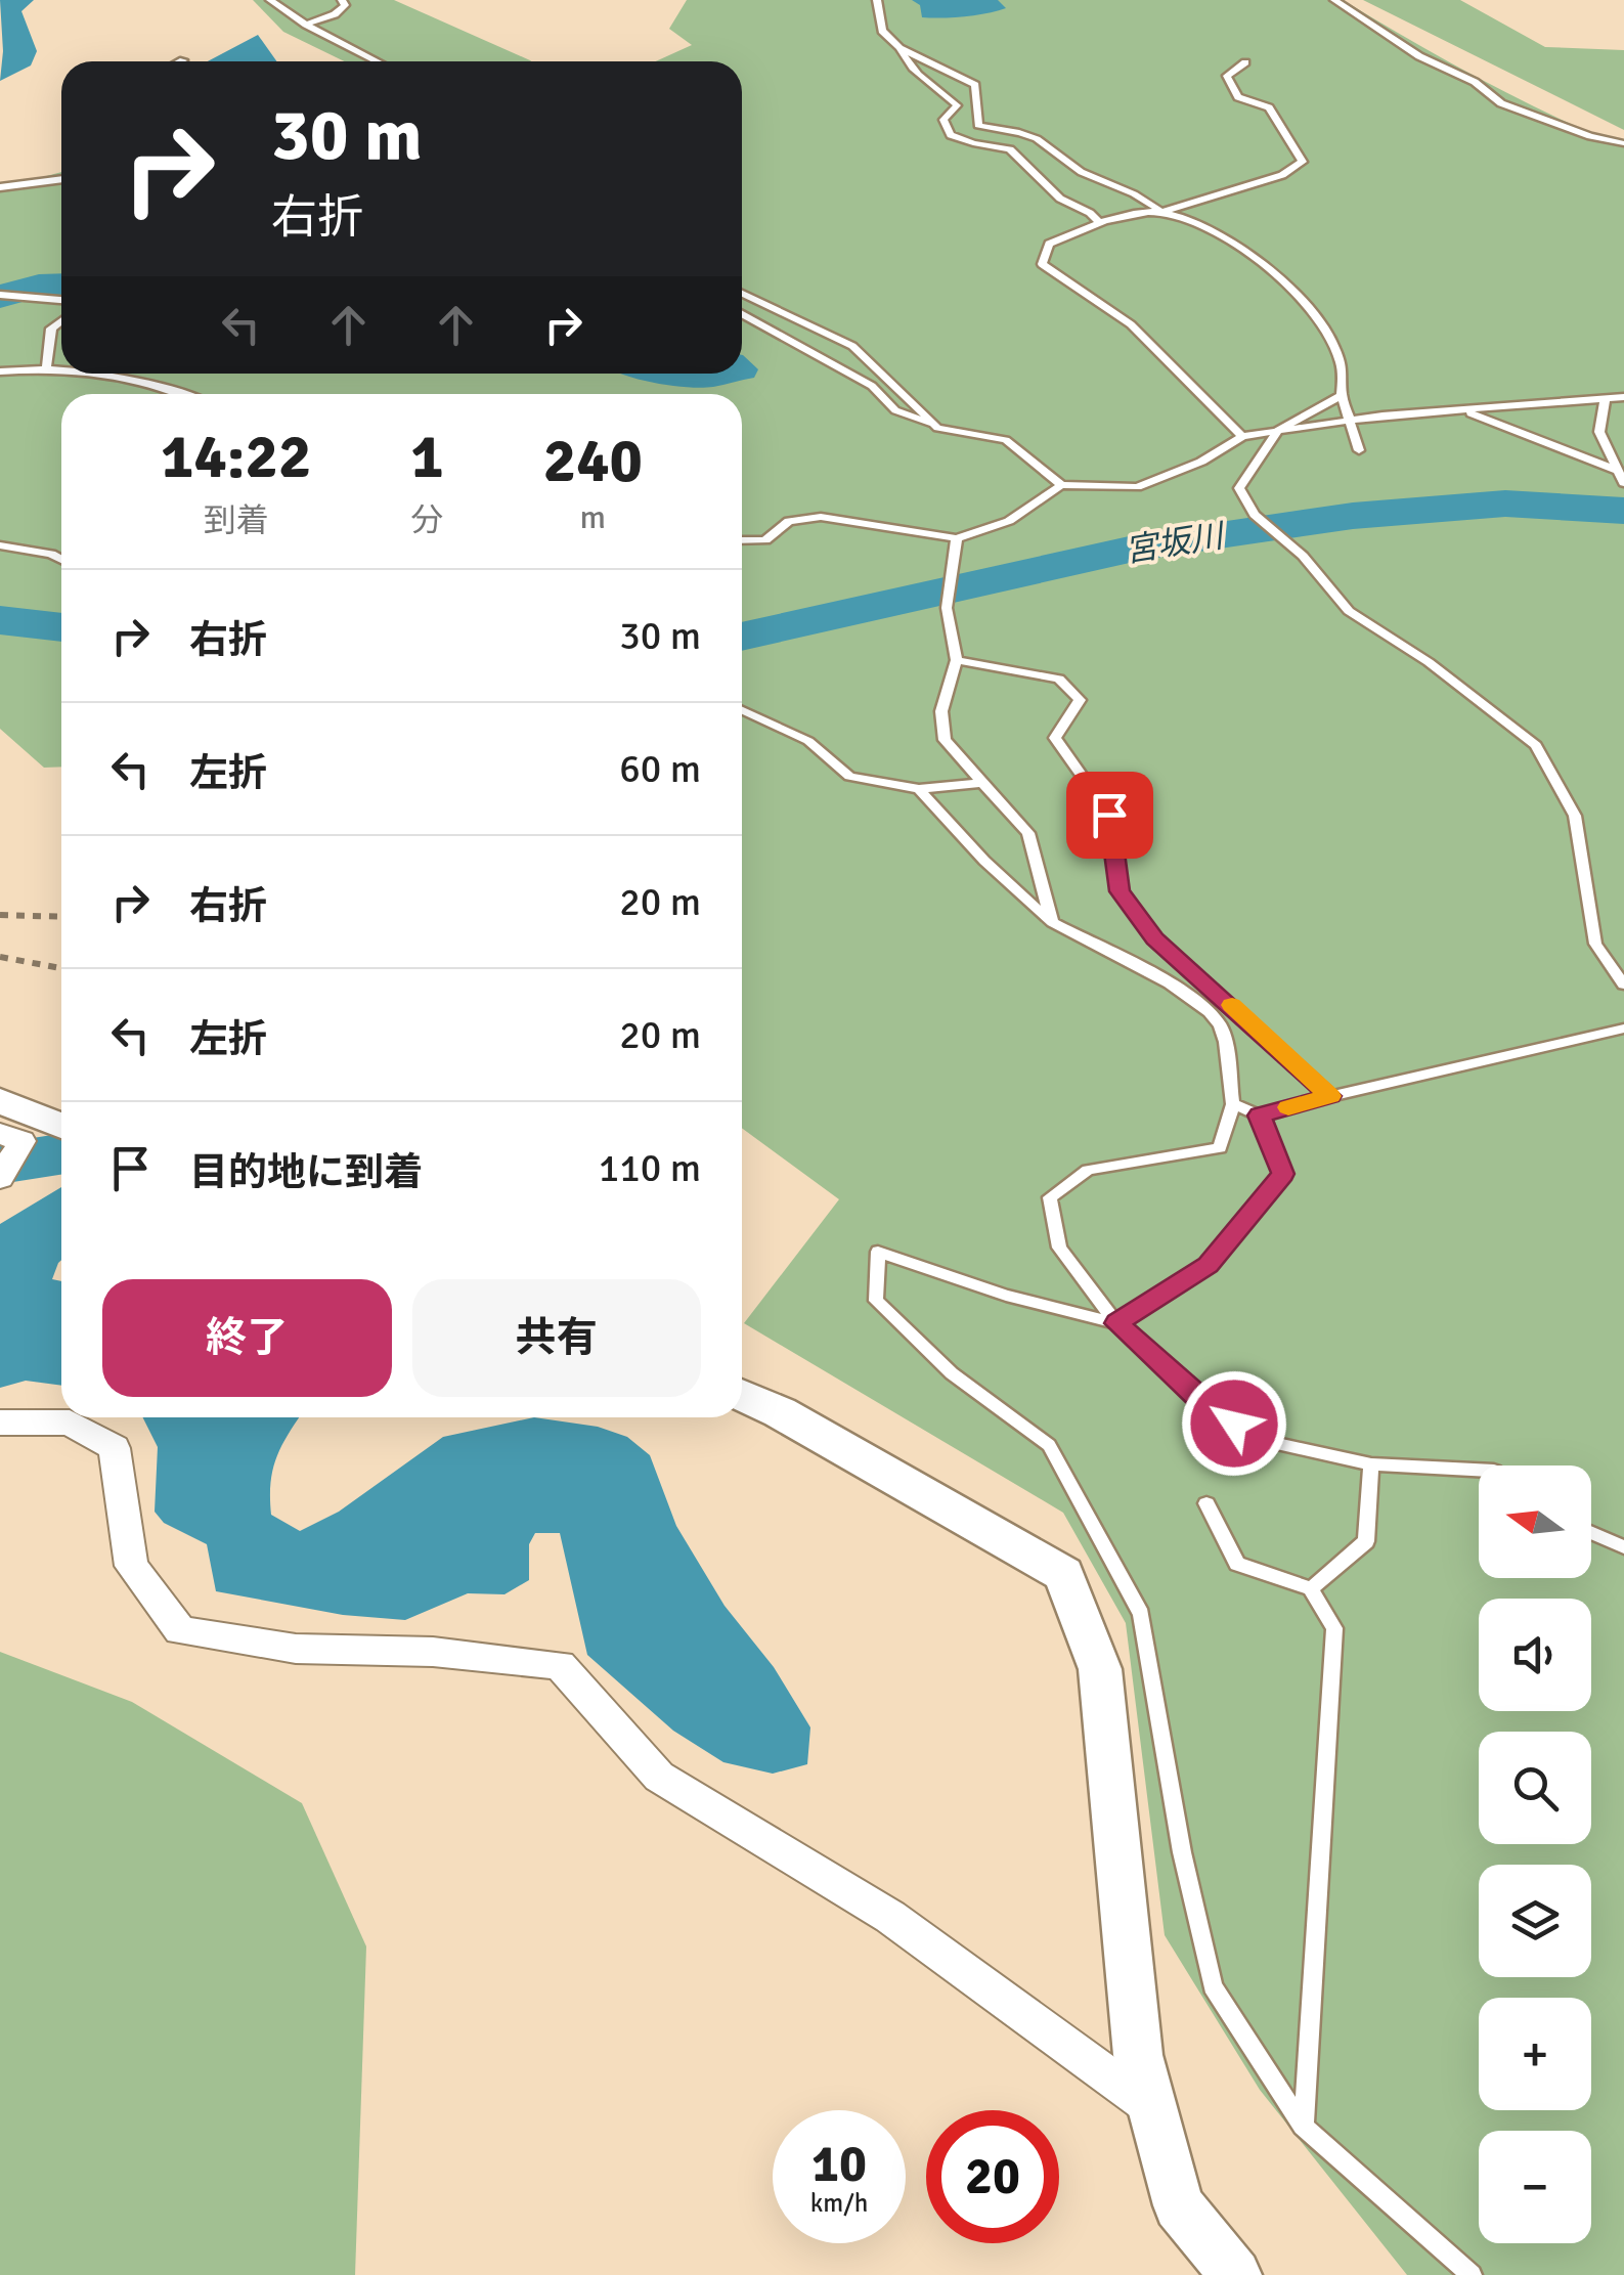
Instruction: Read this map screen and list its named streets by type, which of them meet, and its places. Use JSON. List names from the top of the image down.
{
  "water": ["宮坂川"],
  "north": "left",
  "page": {
    "turn": ["30 m", "右折"],
    "eta": [
      "14:22",
      "到着",
      "1",
      "分",
      "240",
      "m"
    ],
    "list": [
      {
        "name": "右折",
        "value": "30 m"
      },
      {
        "name": "左折",
        "value": "60 m"
      },
      {
        "name": "右折",
        "value": "20 m"
      },
      {
        "name": "左折",
        "value": "20 m"
      },
      {
        "name": "目的地に到着",
        "value": "110 m"
      }
    ],
    "buttons": ["終了", "共有"],
    "map_buttons": ["+", "−"],
    "speed": "10 km/h",
    "limit": "20"
  }
}
